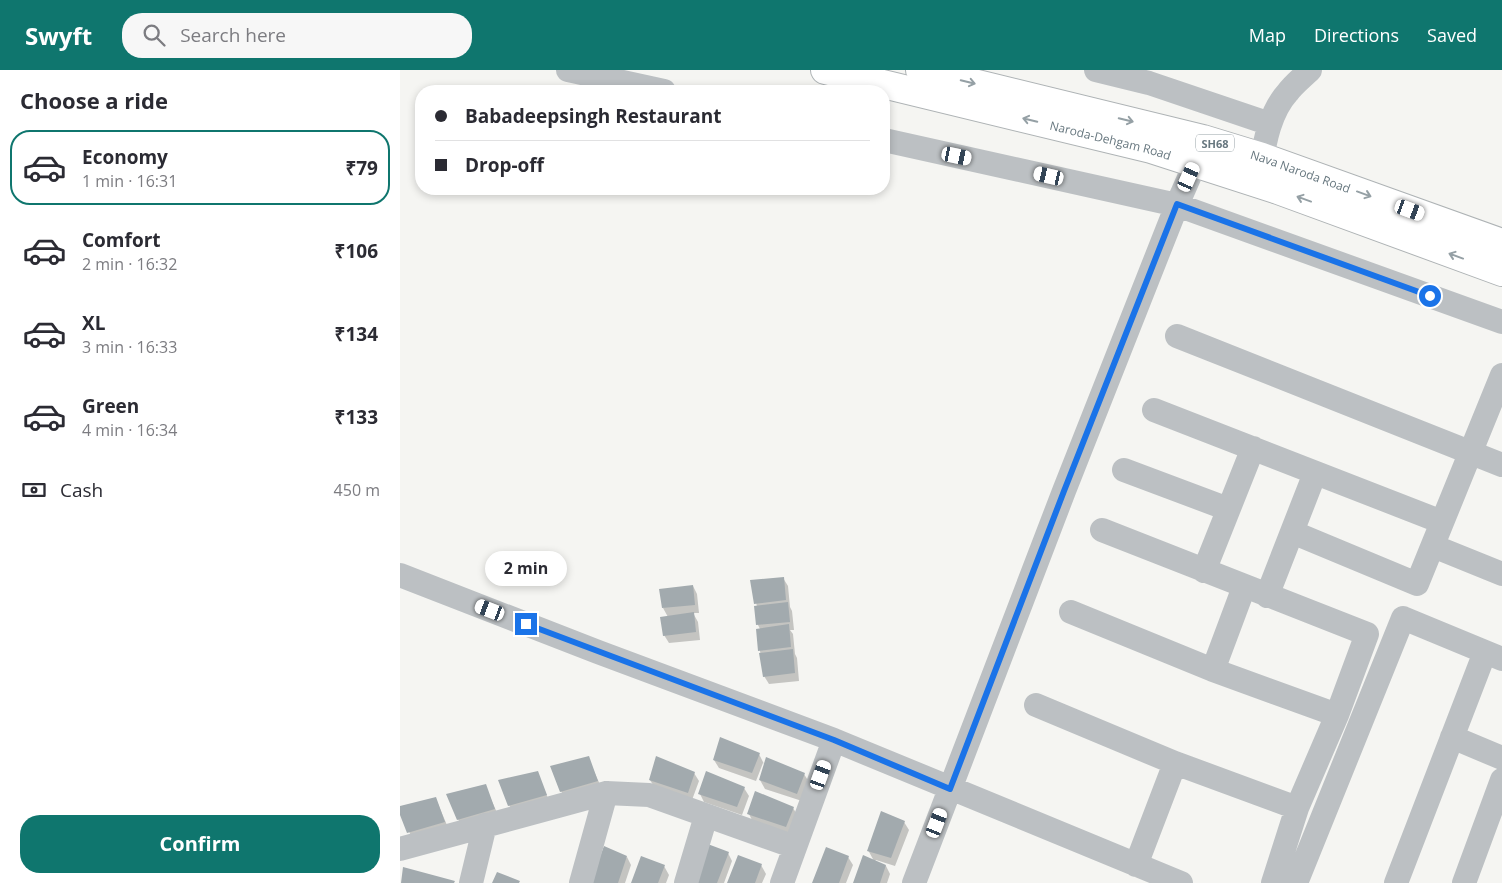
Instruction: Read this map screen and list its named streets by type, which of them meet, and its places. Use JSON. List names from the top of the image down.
{
  "streets": {
    "main road": ["Naroda-Dehgam Road", "SH68", "Nava Naroda Road"]
  },
  "crossings": [
    ["Naroda-Dehgam Road", "Nava Naroda Road"]
  ],
  "one_way": ["Naroda-Dehgam Road", "Nava Naroda Road"],
  "page": {
    "header": "Swyft",
    "search": "Search here",
    "nav": ["Map", "Directions", "Saved"],
    "heading": "Choose a ride",
    "banner": ["Babadeepsingh Restaurant", "Drop-off"],
    "list": [
      {
        "name": "Economy",
        "note": "1 min · 16:31",
        "value": "₹79"
      },
      {
        "name": "Comfort",
        "note": "2 min · 16:32",
        "value": "₹106"
      },
      {
        "name": "XL",
        "note": "3 min · 16:33",
        "value": "₹134"
      },
      {
        "name": "Green",
        "note": "4 min · 16:34",
        "value": "₹133"
      }
    ],
    "pay": ["Cash", "450 m"],
    "bubble": "2 min",
    "buttons": "Confirm"
  }
}
